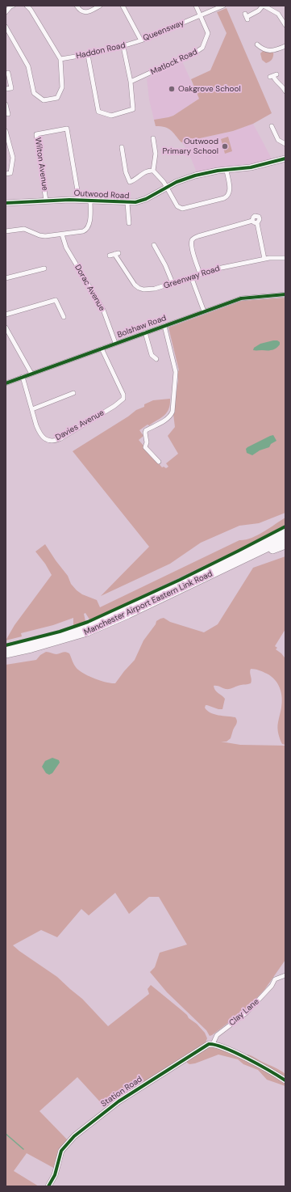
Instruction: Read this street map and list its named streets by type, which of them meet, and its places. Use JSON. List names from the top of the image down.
{
  "streets": {
    "highway": ["Manchester Airport Eastern Link Road"],
    "street": [
      "Queensway",
      "Haddon Road",
      "Matlock Road",
      "Wilton Avenue",
      "Outwood Road",
      "Greenway Road",
      "Dorac Avenue",
      "Bolshaw Road",
      "Davies Avenue",
      "Clay Lane",
      "Station Road"
    ]
  },
  "crossings": [
    ["Queensway", "Haddon Road"],
    ["Queensway", "Matlock Road"],
    ["Wilton Avenue", "Outwood Road"],
    ["Dorac Avenue", "Bolshaw Road"],
    ["Bolshaw Road", "Davies Avenue"],
    ["Clay Lane", "Station Road"]
  ],
  "places": ["Oakgrove School", "Outwood Primary School"]
}
